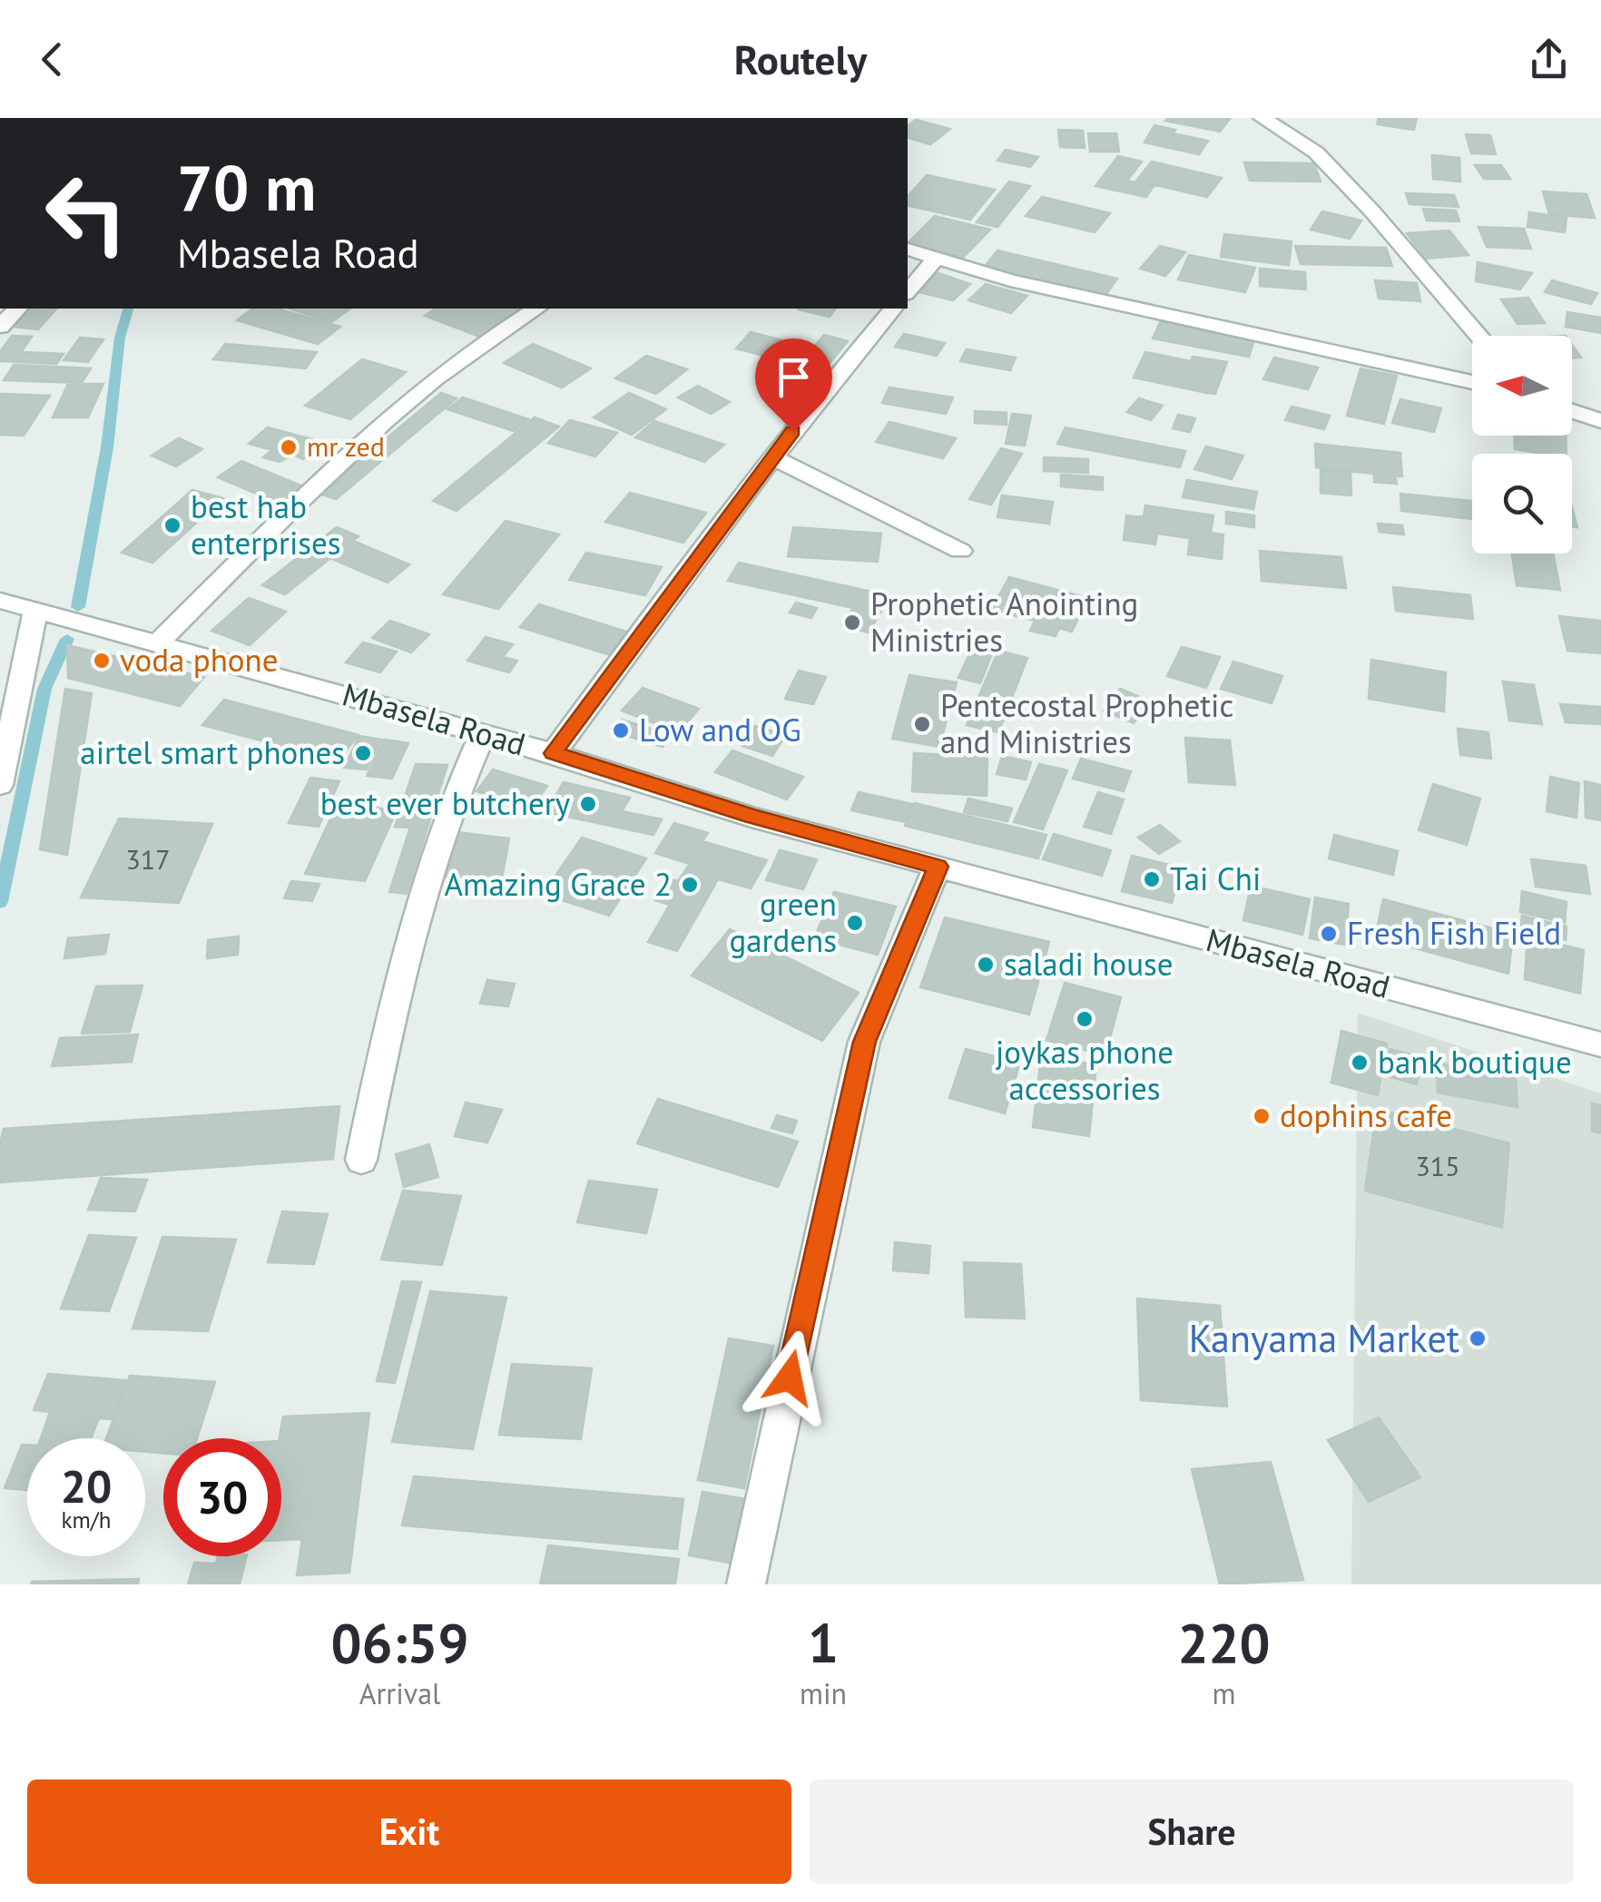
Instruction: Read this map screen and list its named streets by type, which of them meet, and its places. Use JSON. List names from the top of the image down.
{
  "streets": {
    "street": ["Mbasela Road"]
  },
  "places": [
    "mr zed",
    "best hab enterprises",
    "Prophetic Anointing Ministries",
    "voda phone",
    "Pentecostal Prophetic and Ministries",
    "Low and OG",
    "airtel smart phones",
    "best ever butchery",
    "Tai Chi",
    "Amazing Grace 2",
    "green gardens",
    "Fresh Fish Field",
    "saladi house",
    "joykas phone accessories",
    "bank boutique",
    "dophins cafe",
    "Kanyama Market"
  ],
  "house_numbers": ["317", "315"],
  "north": "left",
  "page": {
    "header": "Routely",
    "turn": ["70 m", "Mbasela Road"],
    "speed": "20 km/h",
    "limit": "30",
    "eta": [
      "06:59",
      "Arrival",
      "1",
      "min",
      "220",
      "m"
    ],
    "buttons": ["Exit", "Share"]
  }
}
